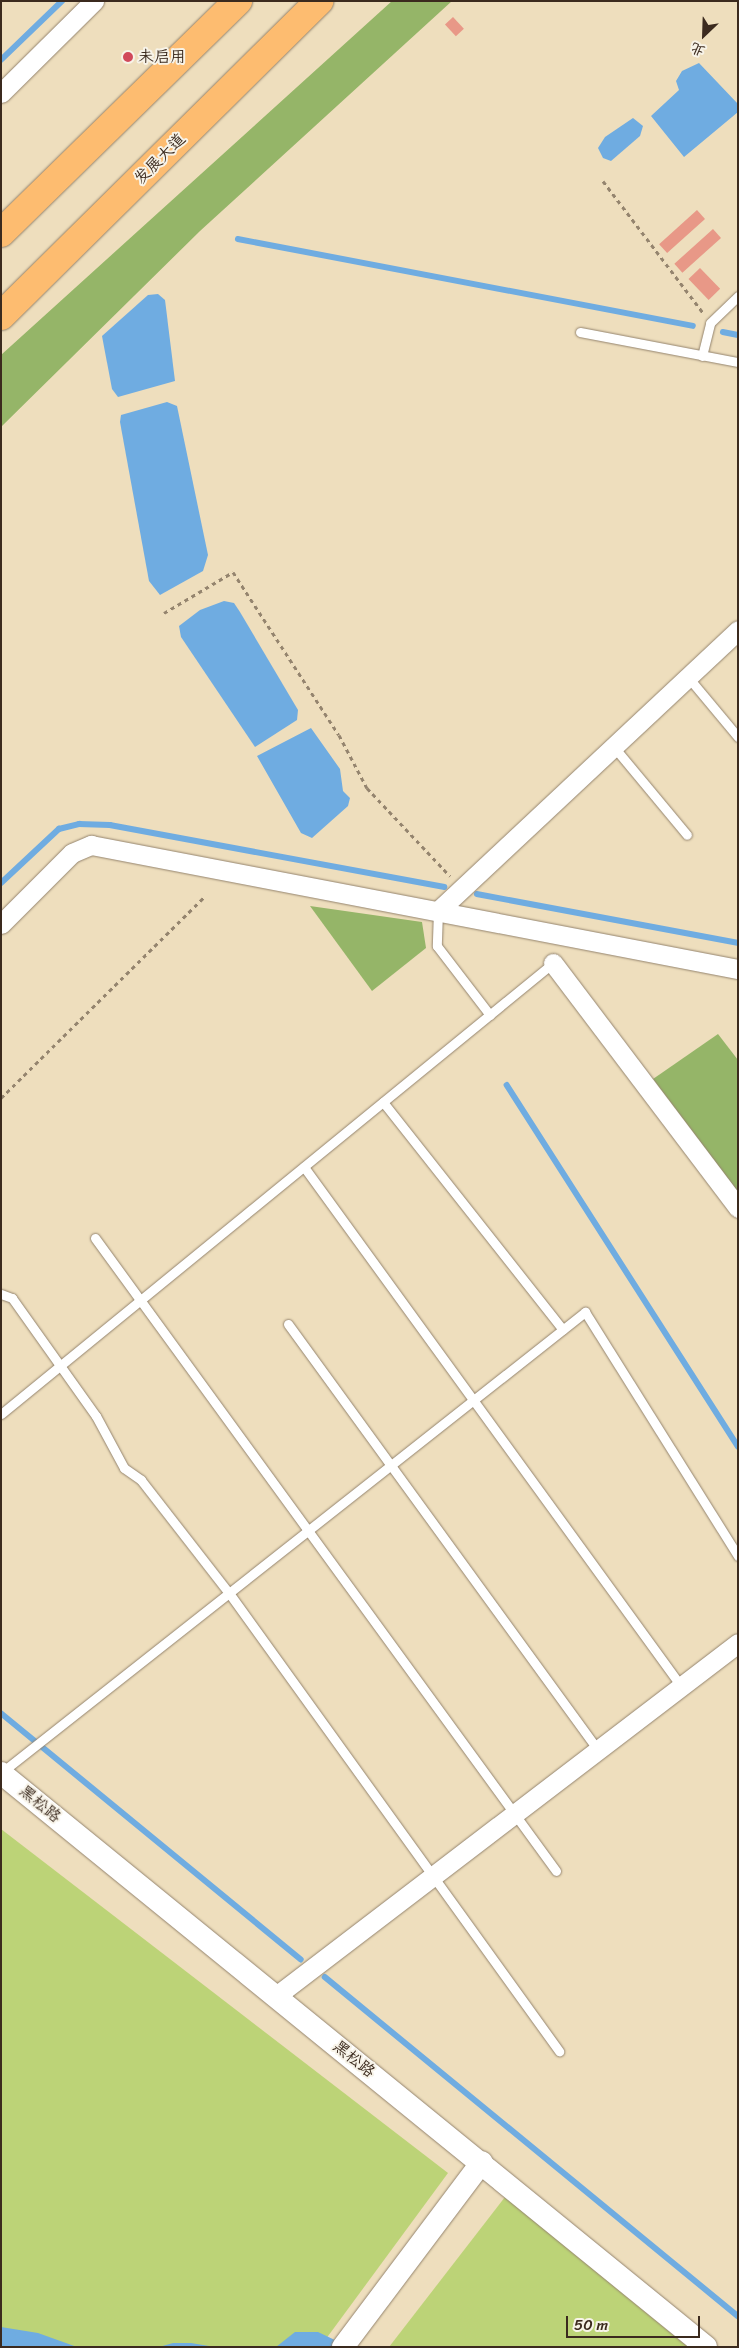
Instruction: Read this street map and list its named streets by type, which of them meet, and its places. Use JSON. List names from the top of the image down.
{
  "streets": {
    "main road": ["发展大道"],
    "street": ["黑松路"]
  },
  "places": ["未启用"],
  "scale_bar": "50 m",
  "north": "bottom left"
}
